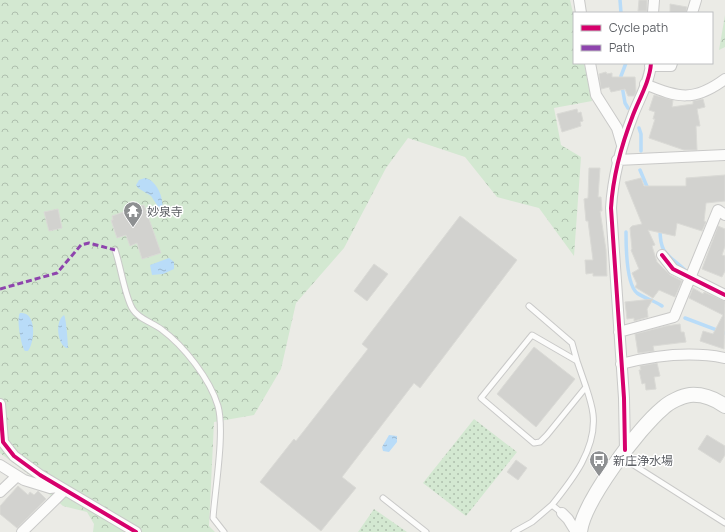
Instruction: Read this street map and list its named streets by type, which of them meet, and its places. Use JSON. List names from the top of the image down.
{
  "places": {
    "temple": ["妙泉寺"],
    "bus stop": ["新庄浄水場"]
  },
  "legend": ["Cycle path", "Path"]
}
